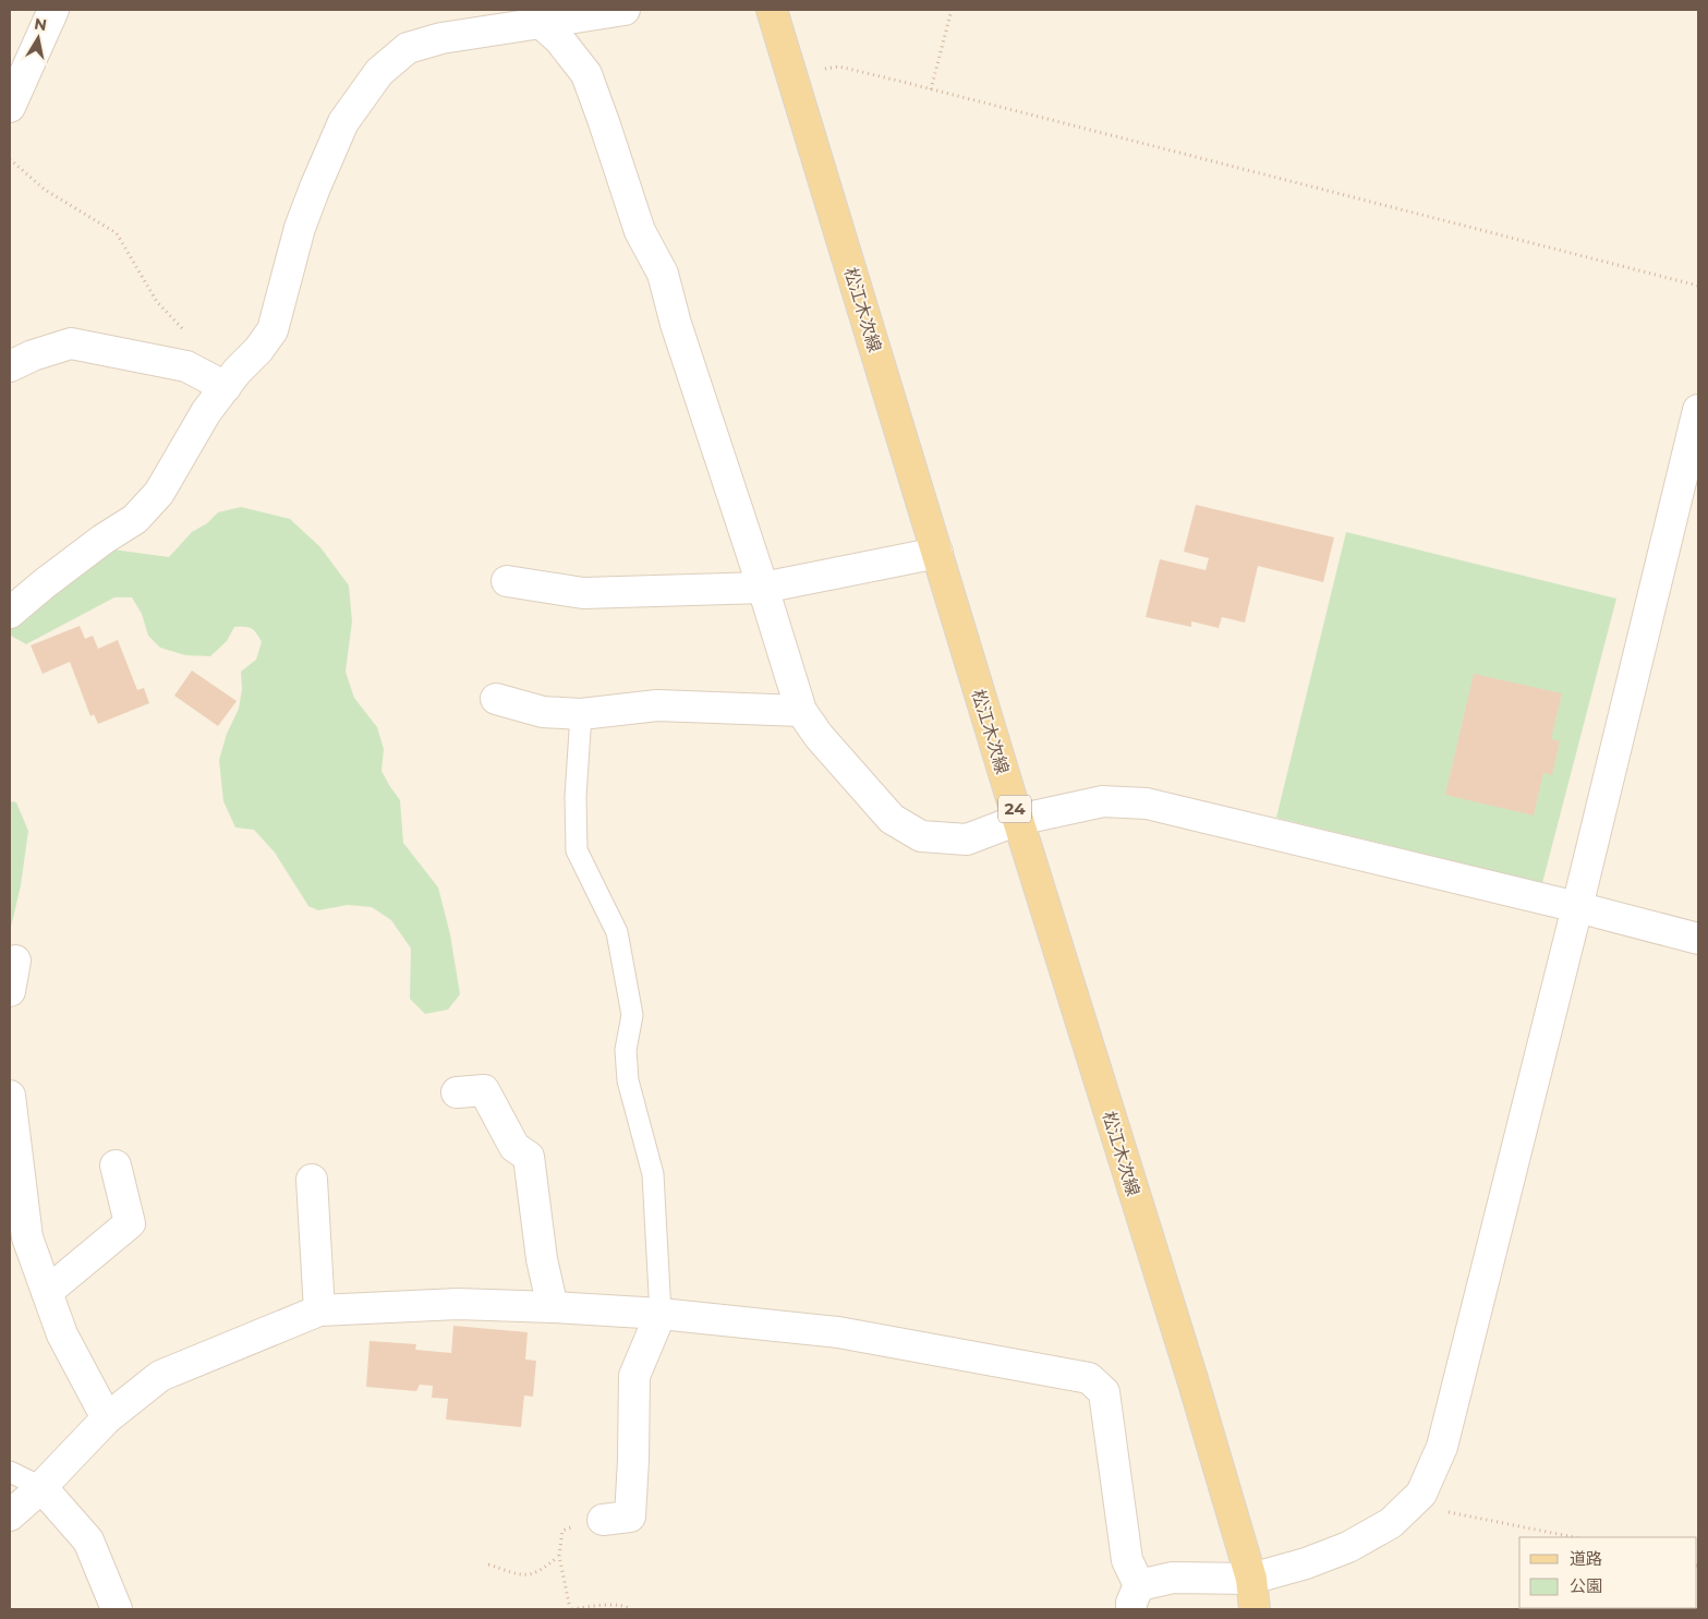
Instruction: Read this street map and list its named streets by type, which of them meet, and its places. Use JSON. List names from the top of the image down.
{
  "streets": {
    "main road": ["松江木次線", "24"]
  },
  "legend": ["道路", "公園"],
  "north": "top"
}
